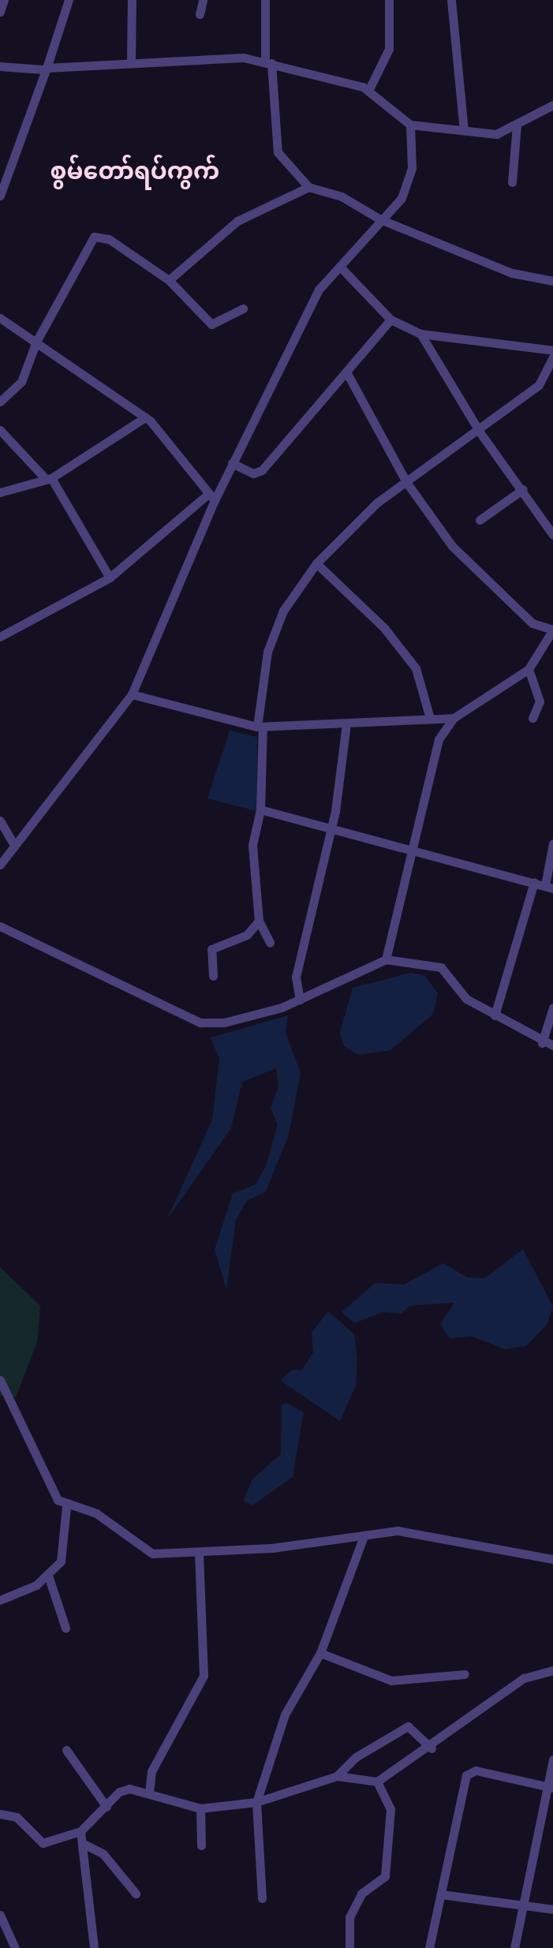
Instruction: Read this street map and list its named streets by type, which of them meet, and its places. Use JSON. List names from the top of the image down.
{
  "districts": ["စွမ်တော်ရပ်ကွက်"]
}
